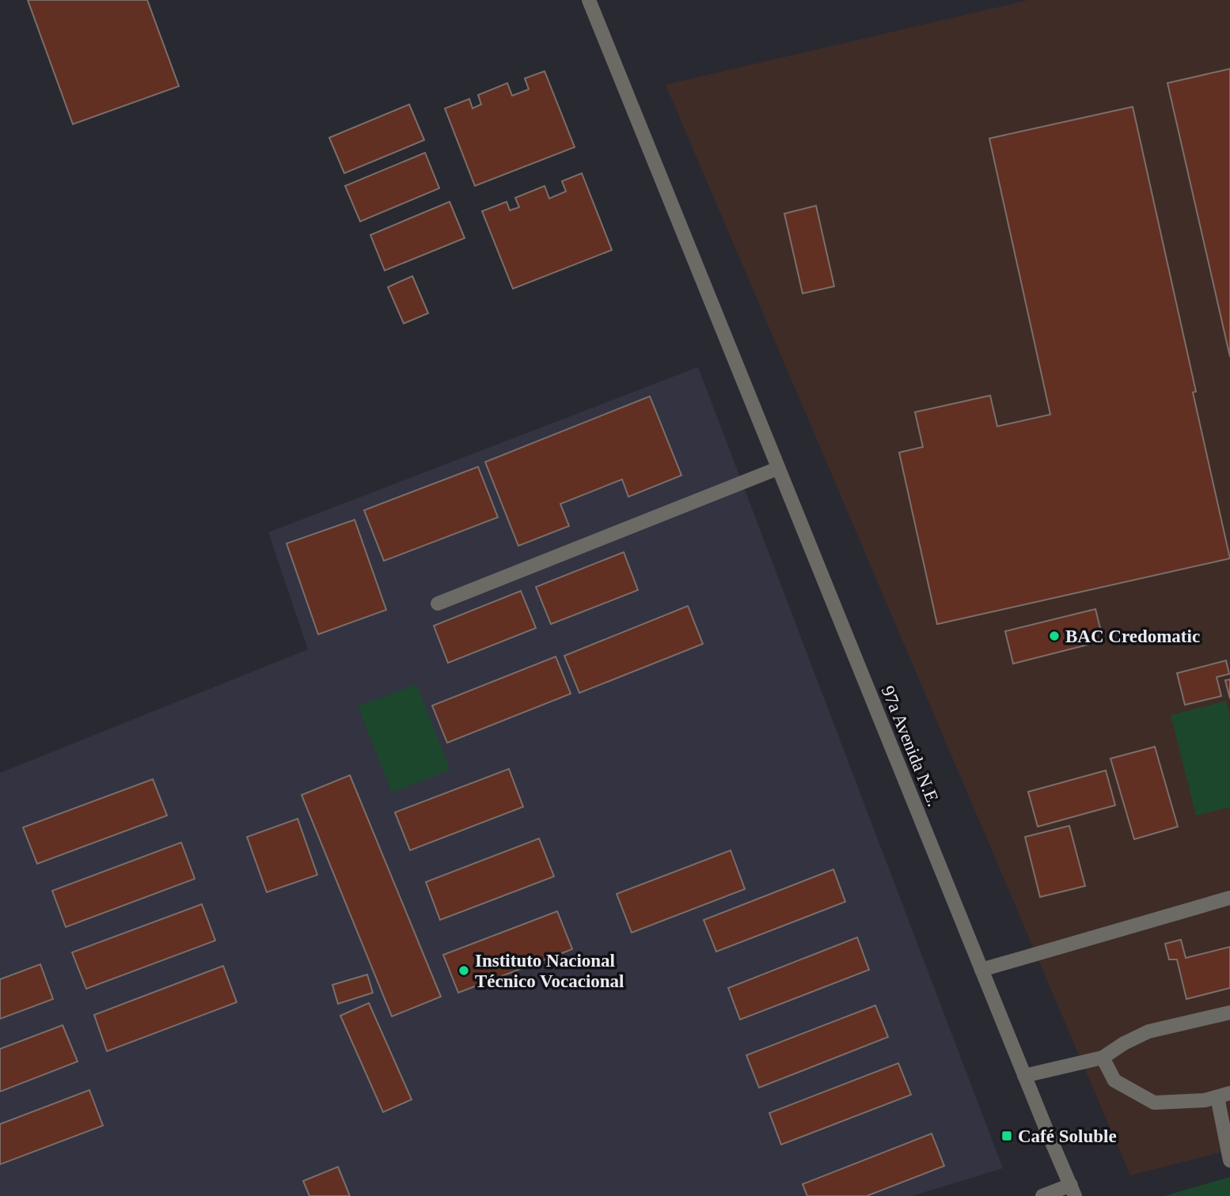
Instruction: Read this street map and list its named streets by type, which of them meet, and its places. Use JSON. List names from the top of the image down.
{
  "streets": {
    "street": ["97a Avenida N.E."]
  },
  "places": {
    "other": ["BAC Credomatic", "Instituto Nacional Técnico Vocacional"],
    "transit": ["Café Soluble"]
  }
}
